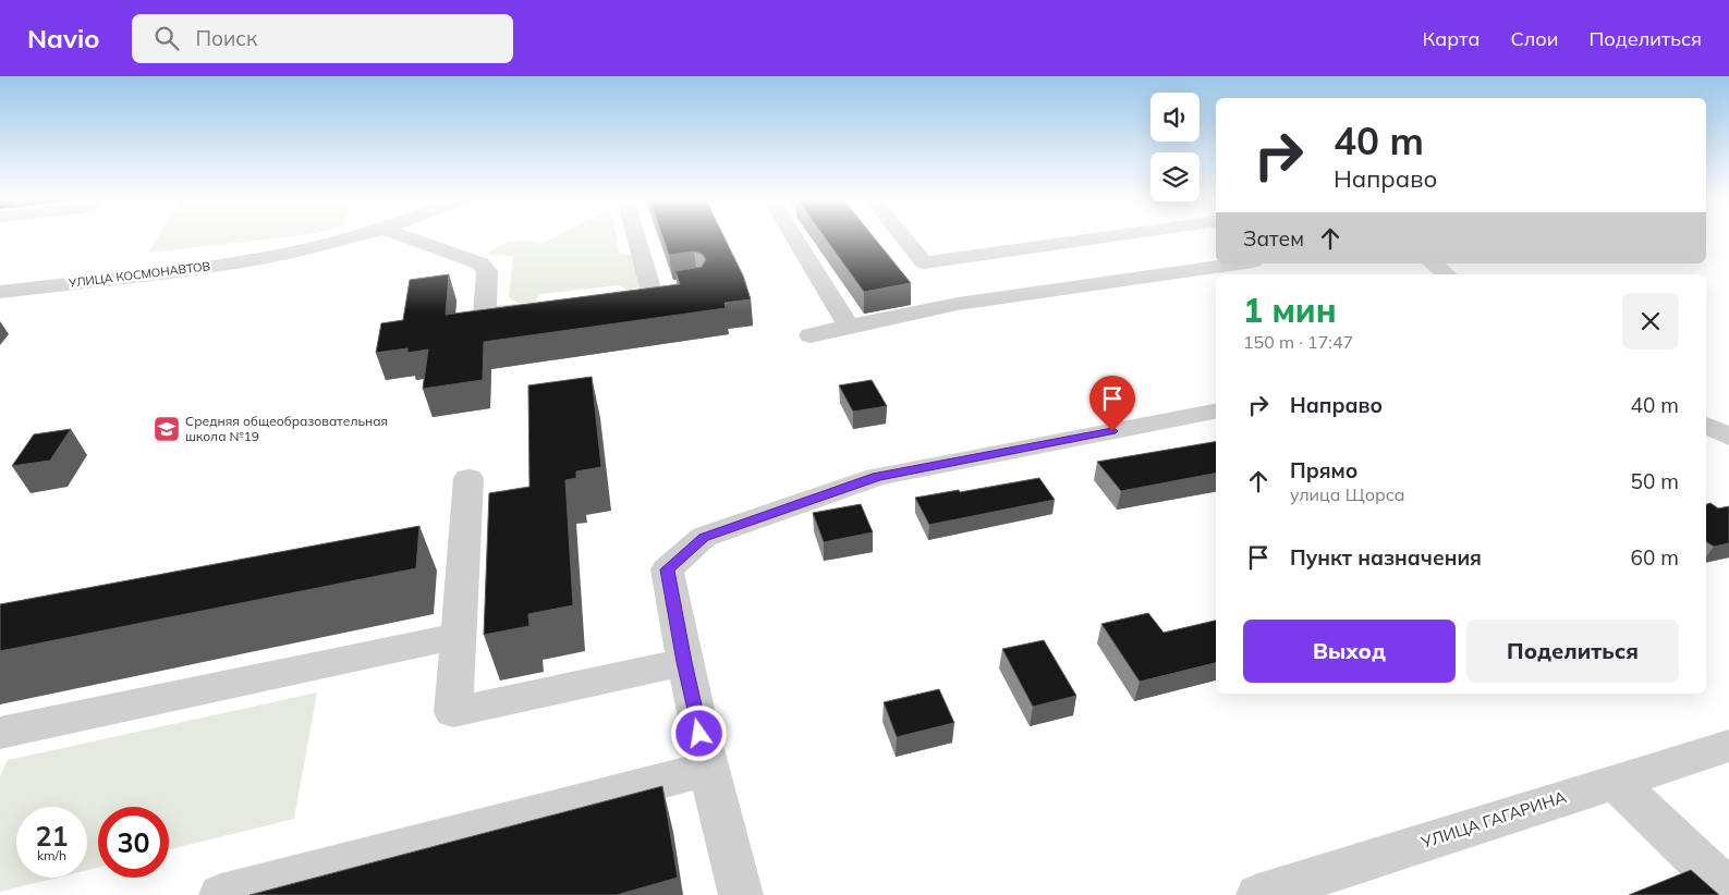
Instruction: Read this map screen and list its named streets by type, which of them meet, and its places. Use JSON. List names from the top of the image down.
{
  "streets": {
    "street": ["УЛИЦА КОСМОНАВТОВ", "УЛИЦА ГАГАРИНА"]
  },
  "places": {
    "school or university": ["Средняя общеобразовательная школа №19"]
  },
  "page": {
    "header": "Navio",
    "search": "Поиск",
    "nav": ["Карта", "Слои", "Поделиться"],
    "turn": ["40 m", "Направо"],
    "then": "Затем",
    "heading": ["1 мин", "150 m · 17:47"],
    "list": [
      {
        "name": "Направо",
        "value": "40 m"
      },
      {
        "name": "Прямо",
        "note": "улица Щорса",
        "value": "50 m"
      },
      {
        "name": "Пункт назначения",
        "value": "60 m"
      }
    ],
    "buttons": ["Выход", "Поделиться"],
    "speed": "21 km/h",
    "limit": "30"
  }
}
